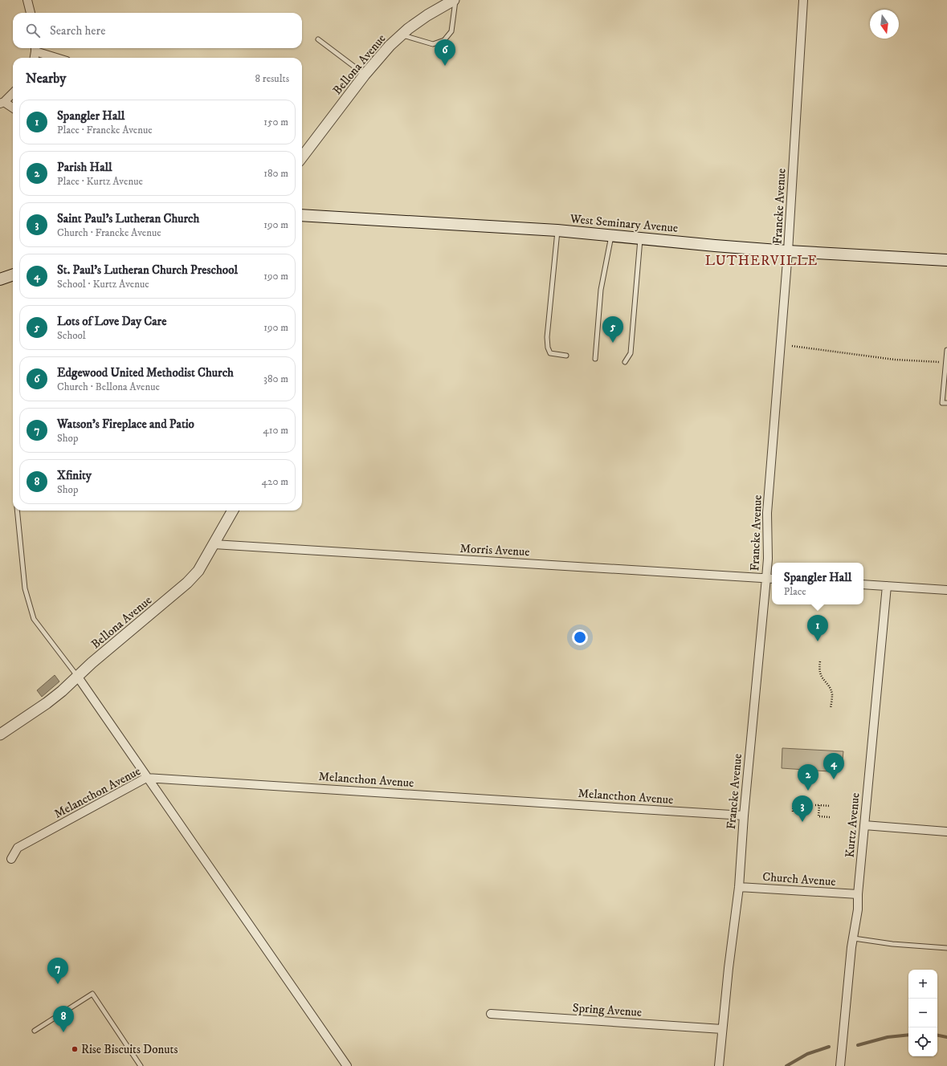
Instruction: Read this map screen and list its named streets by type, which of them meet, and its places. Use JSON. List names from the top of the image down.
{
  "streets": {
    "main road": ["West Seminary Avenue"],
    "street": [
      "Bellona Avenue",
      "Francke Avenue",
      "Morris Avenue",
      "Melancthon Avenue",
      "Kurtz Avenue",
      "Church Avenue",
      "Spring Avenue"
    ]
  },
  "crossings": [
    ["Bellona Avenue", "Morris Avenue"],
    ["Francke Avenue", "West Seminary Avenue"],
    ["Francke Avenue", "Morris Avenue"],
    ["Francke Avenue", "Melancthon Avenue"],
    ["Francke Avenue", "Church Avenue"],
    ["Francke Avenue", "Spring Avenue"],
    ["Kurtz Avenue", "Church Avenue"]
  ],
  "districts": ["LUTHERVILLE"],
  "places": ["Rise Biscuits Donuts"],
  "north": "bottom",
  "page": {
    "search": "Search here",
    "pins": [
      "6",
      "5",
      "1",
      "4",
      "2",
      "3",
      "7",
      "8"
    ],
    "heading": ["Nearby", "8 results"],
    "list": [
      {
        "mark": "1",
        "name": "Spangler Hall",
        "note": "Place · Francke Avenue",
        "value": "150 m"
      },
      {
        "mark": "2",
        "name": "Parish Hall",
        "note": "Place · Kurtz Avenue",
        "value": "180 m"
      },
      {
        "mark": "3",
        "name": "Saint Paul's Lutheran Church",
        "note": "Church · Francke Avenue",
        "value": "190 m"
      },
      {
        "mark": "4",
        "name": "St. Paul's Lutheran Church Preschool",
        "note": "School · Kurtz Avenue",
        "value": "190 m"
      },
      {
        "mark": "5",
        "name": "Lots of Love Day Care",
        "note": "School",
        "value": "190 m"
      },
      {
        "mark": "6",
        "name": "Edgewood United Methodist Church",
        "note": "Church · Bellona Avenue",
        "value": "380 m"
      },
      {
        "mark": "7",
        "name": "Watson's Fireplace and Patio",
        "note": "Shop",
        "value": "410 m"
      },
      {
        "mark": "8",
        "name": "Xfinity",
        "note": "Shop",
        "value": "420 m"
      }
    ],
    "popup": ["Spangler Hall", "Place"],
    "map_buttons": ["+", "−"]
  }
}
